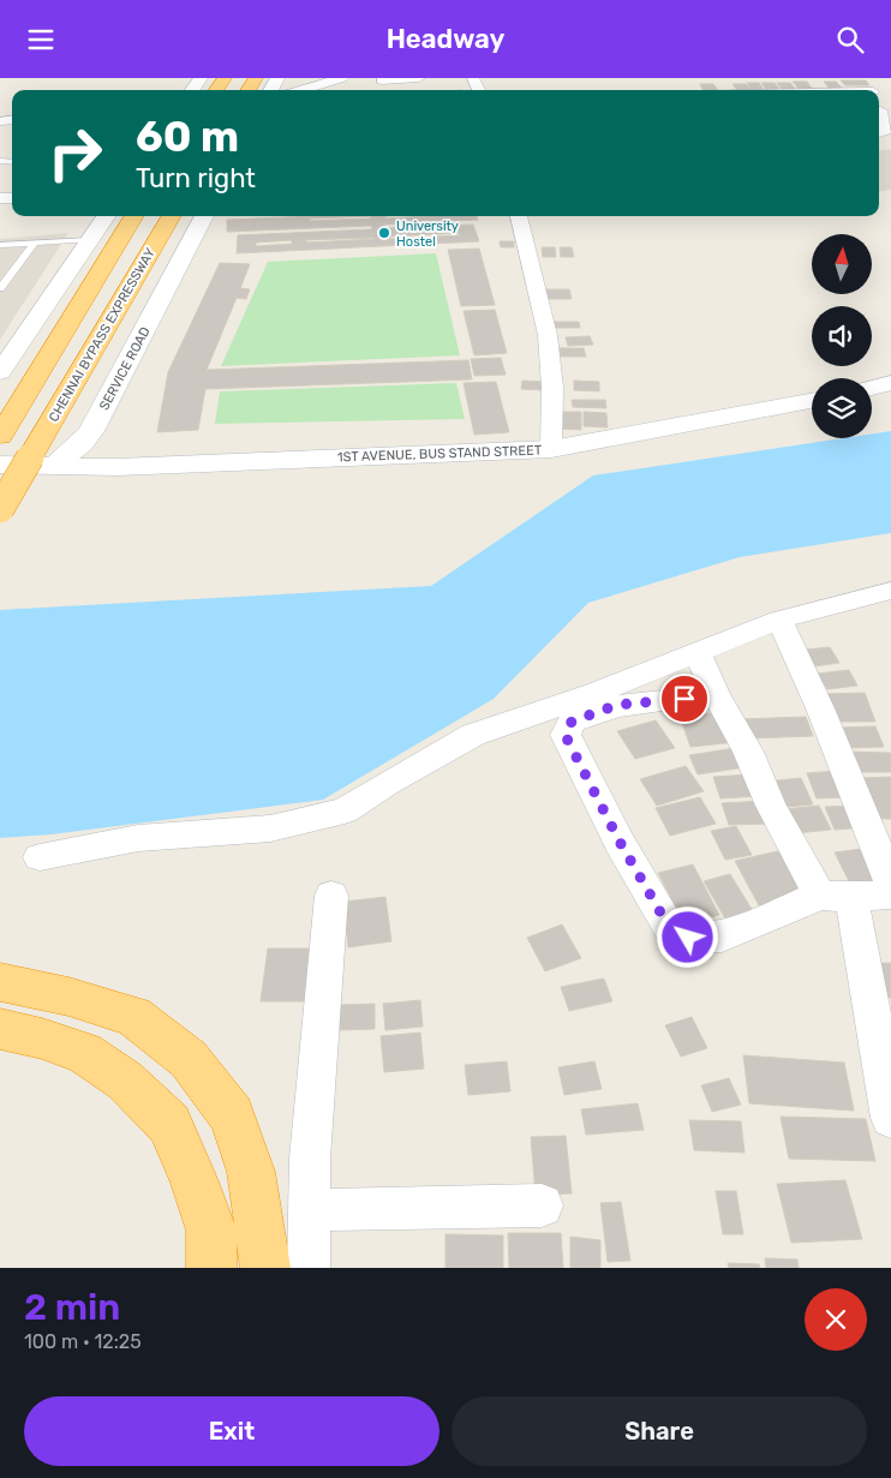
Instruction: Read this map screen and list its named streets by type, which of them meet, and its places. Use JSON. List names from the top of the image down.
{
  "streets": {
    "highway": ["CHENNAI BYPASS EXPRESSWAY"],
    "street": ["SERVICE ROAD", "1ST AVENUE, BUS STAND STREET"]
  },
  "crossings": [
    ["CHENNAI BYPASS EXPRESSWAY", "SERVICE ROAD"],
    ["CHENNAI BYPASS EXPRESSWAY", "1ST AVENUE, BUS STAND STREET"],
    ["SERVICE ROAD", "1ST AVENUE, BUS STAND STREET"]
  ],
  "places": ["University Hostel"],
  "north": "top",
  "page": {
    "header": "Headway",
    "turn": ["60 m", "Turn right"],
    "heading": ["2 min", "100 m · 12:25"],
    "buttons": ["Exit", "Share"]
  }
}
